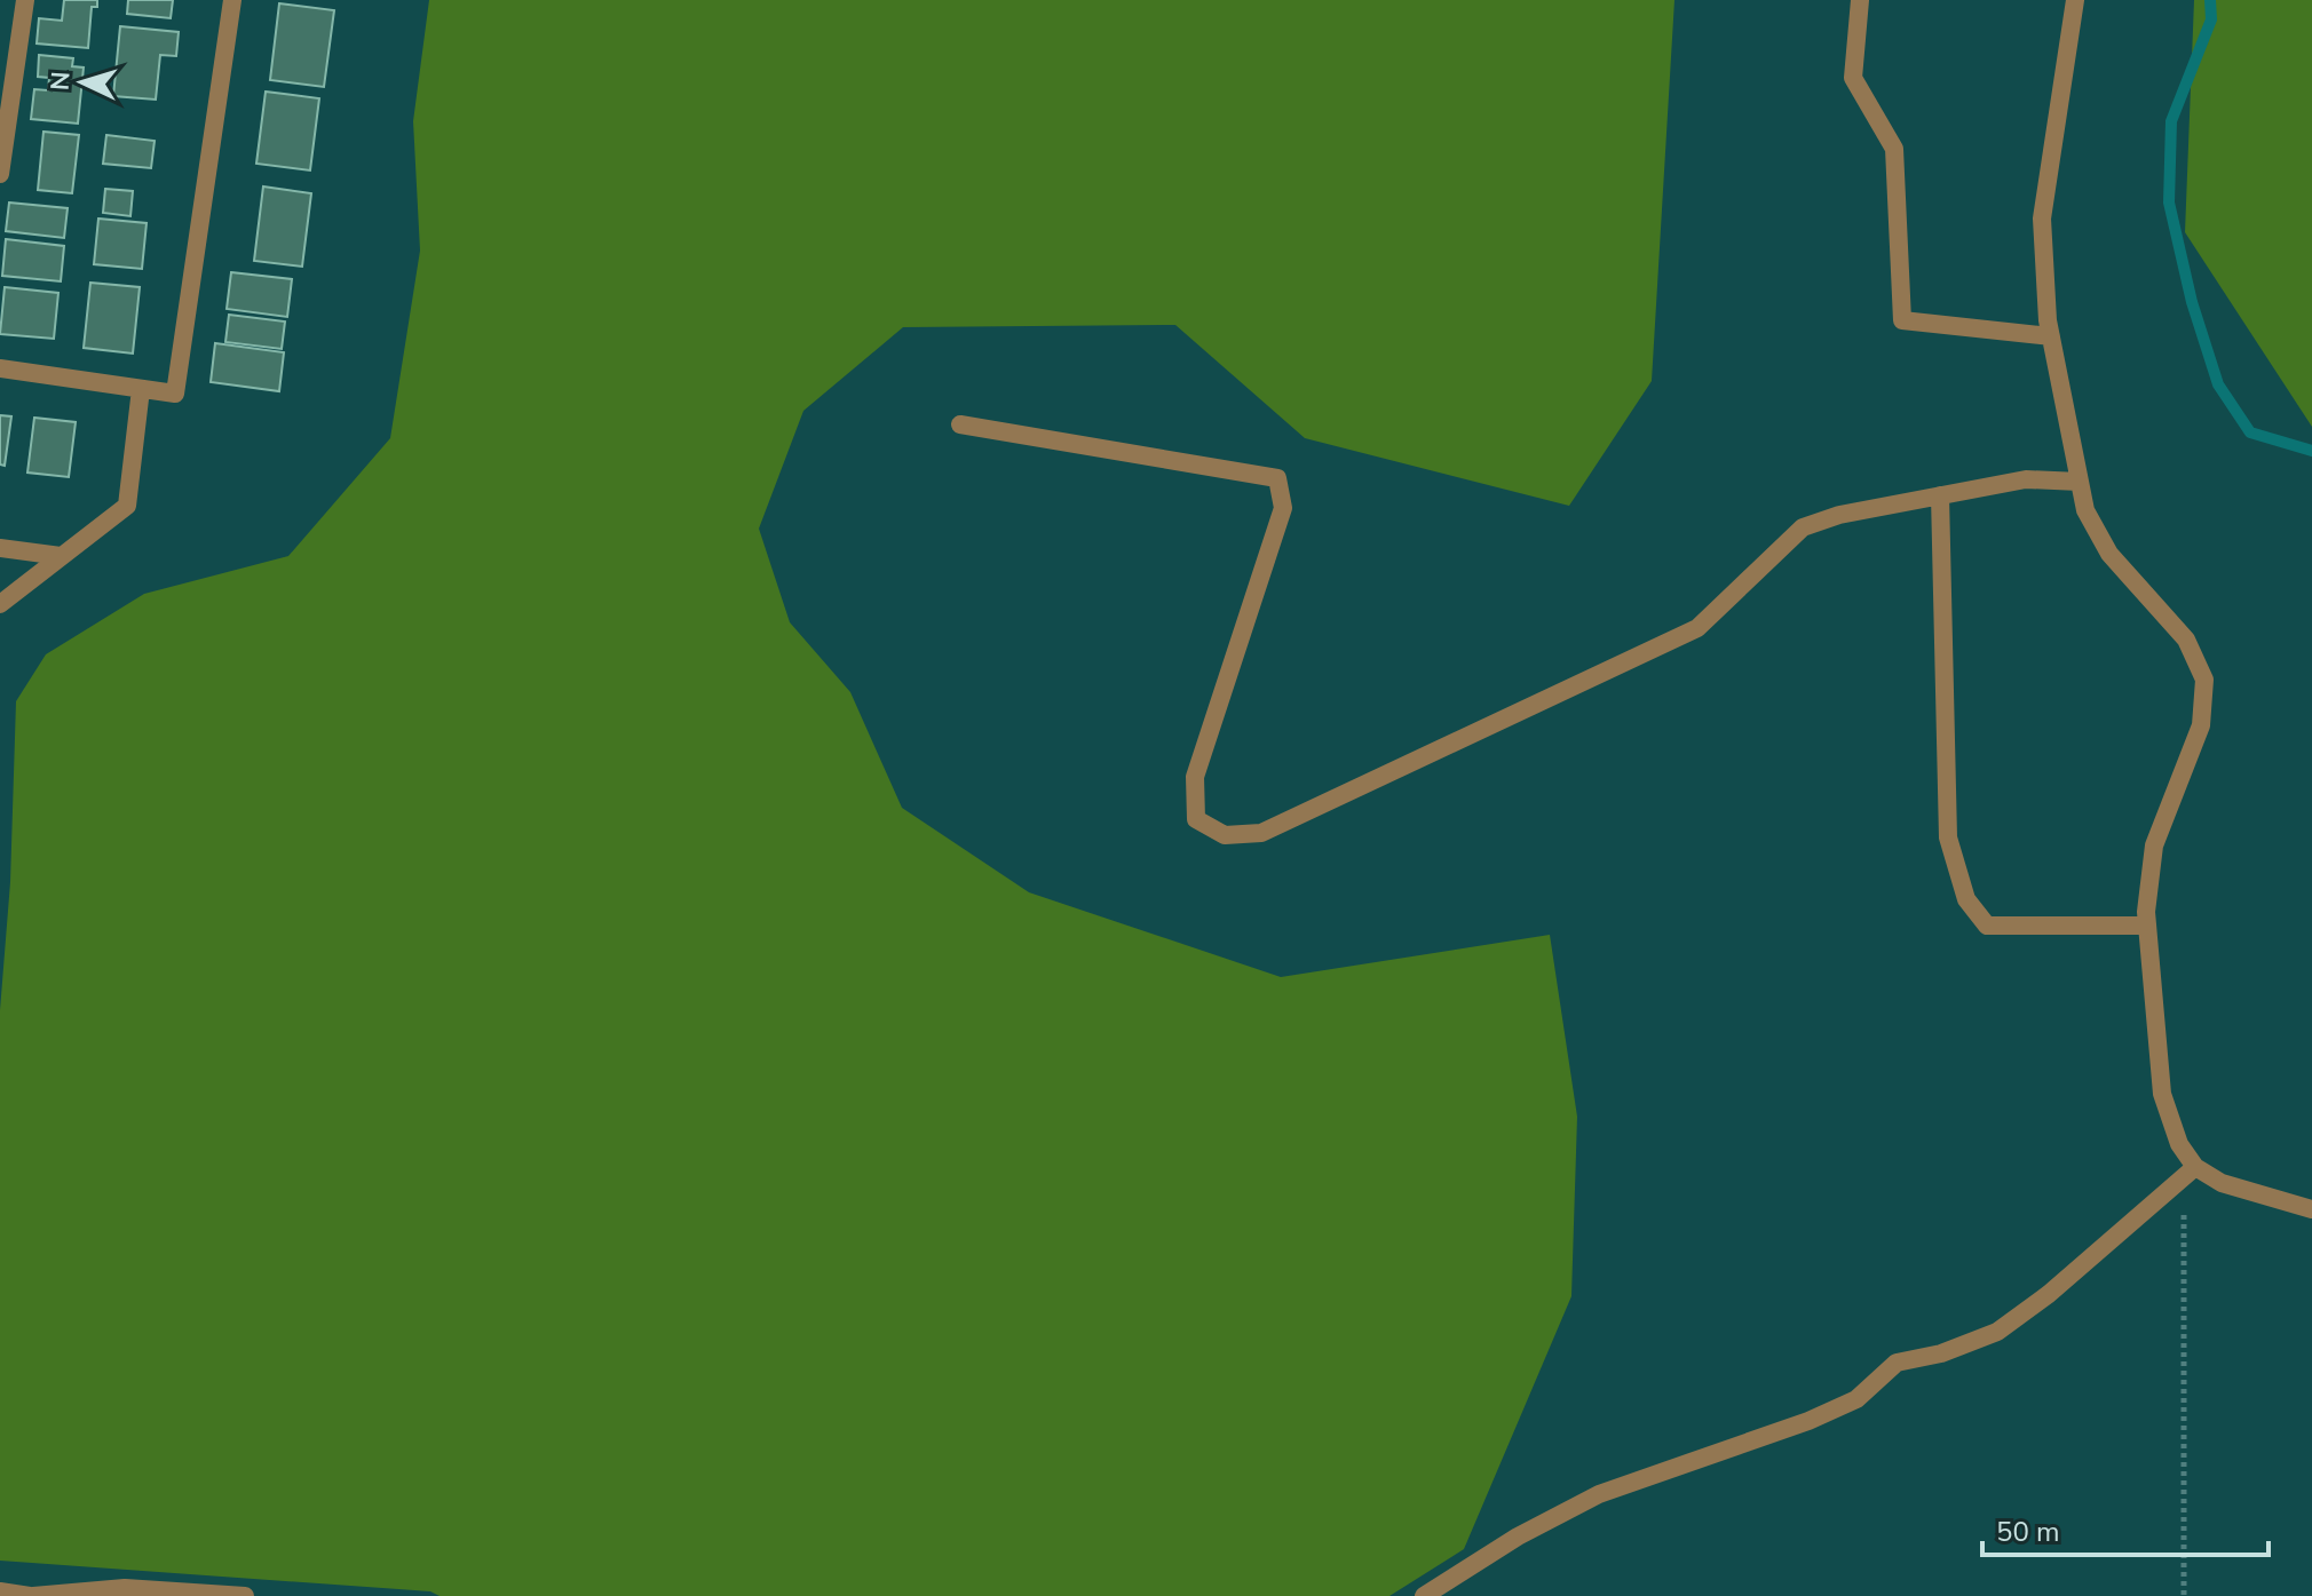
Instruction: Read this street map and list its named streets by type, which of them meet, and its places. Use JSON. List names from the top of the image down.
{
  "scale_bar": "50 m",
  "north": "left"
}
